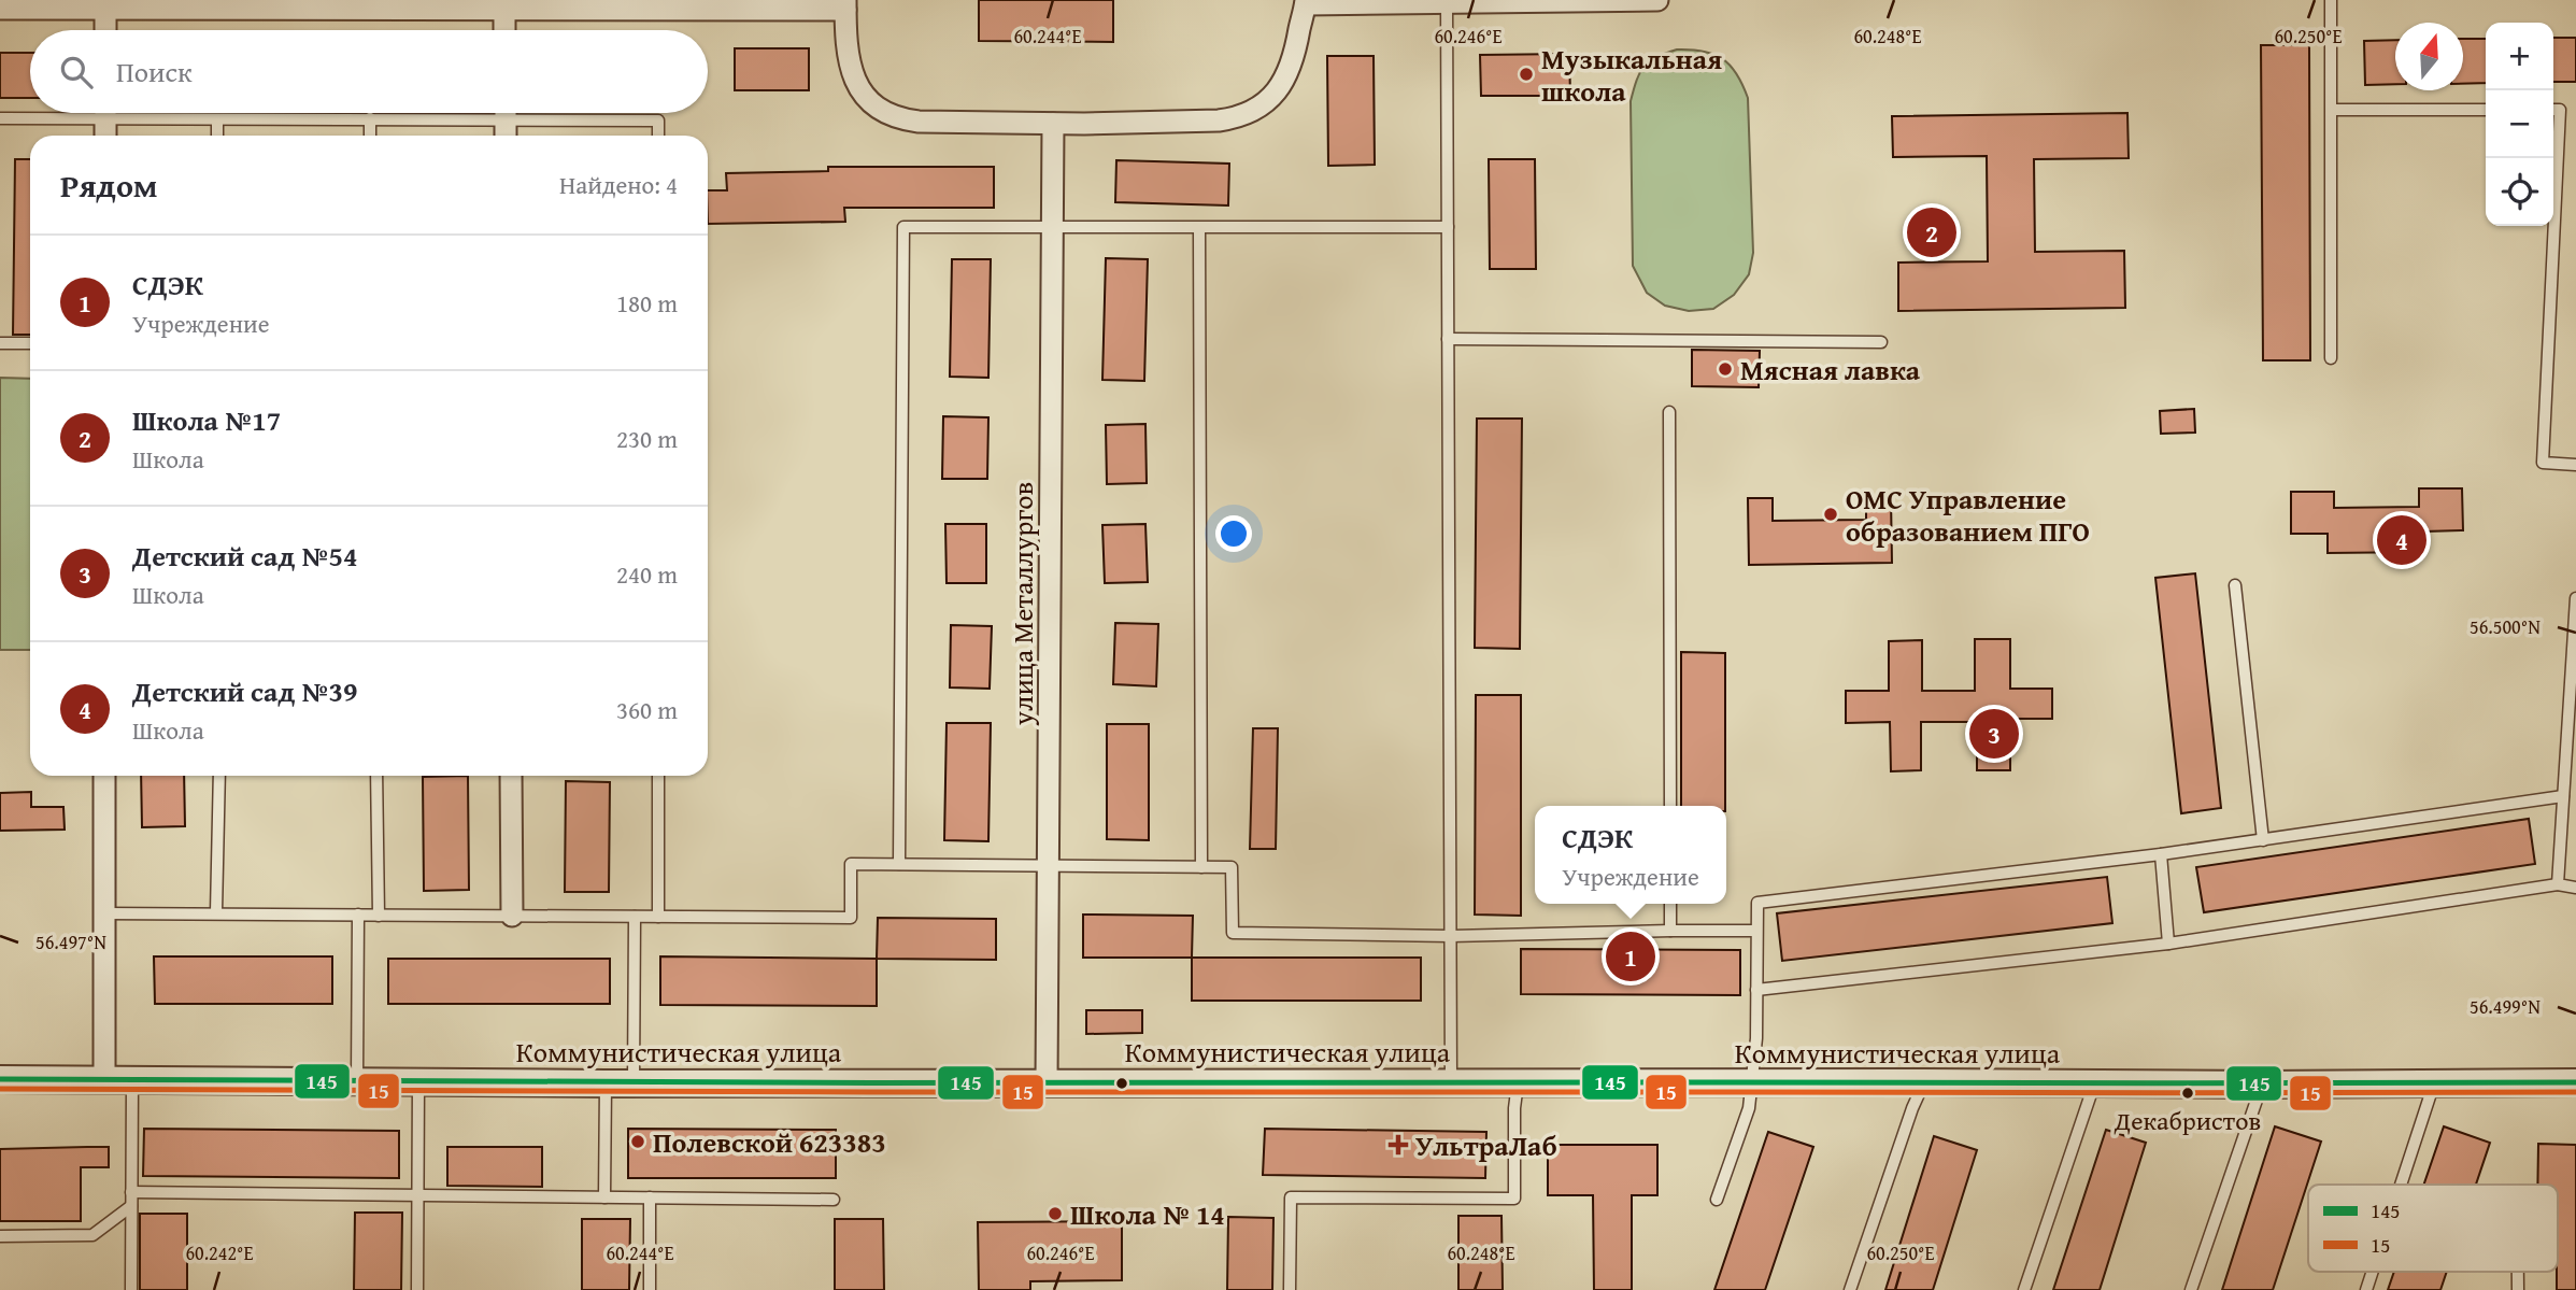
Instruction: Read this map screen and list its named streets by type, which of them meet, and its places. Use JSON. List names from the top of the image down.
{
  "streets": {
    "street": ["улица Металлургов", "Коммунистическая улица"]
  },
  "crossings": [
    ["улица Металлургов", "Коммунистическая улица"]
  ],
  "places": {
    "other": [
      "Музыкальная школа",
      "Мясная лавка",
      "ОМС Управление образованием ПГО",
      "Декабристов",
      "Полевской 623383",
      "Школа № 14"
    ],
    "health": ["УльтраЛаб"]
  },
  "lines": ["transit line 145", "transit line 15"],
  "legend": ["145", "15"],
  "north": "top",
  "page": {
    "map_buttons": ["+", "−"],
    "search": "Поиск",
    "heading": ["Рядом", "Найдено: 4"],
    "pins": [
      "2",
      "4",
      "3",
      "1"
    ],
    "list": [
      {
        "mark": "1",
        "name": "СДЭК",
        "note": "Учреждение",
        "value": "180 m"
      },
      {
        "mark": "2",
        "name": "Школа №17",
        "note": "Школа",
        "value": "230 m"
      },
      {
        "mark": "3",
        "name": "Детский сад №54",
        "note": "Школа",
        "value": "240 m"
      },
      {
        "mark": "4",
        "name": "Детский сад №39",
        "note": "Школа",
        "value": "360 m"
      }
    ],
    "popup": ["СДЭК", "Учреждение"]
  },
  "coordinates": [
    "60.244°E",
    "60.246°E",
    "60.248°E",
    "60.250°E",
    "56.500°N",
    "56.497°N",
    "56.499°N",
    "60.242°E"
  ]
}
